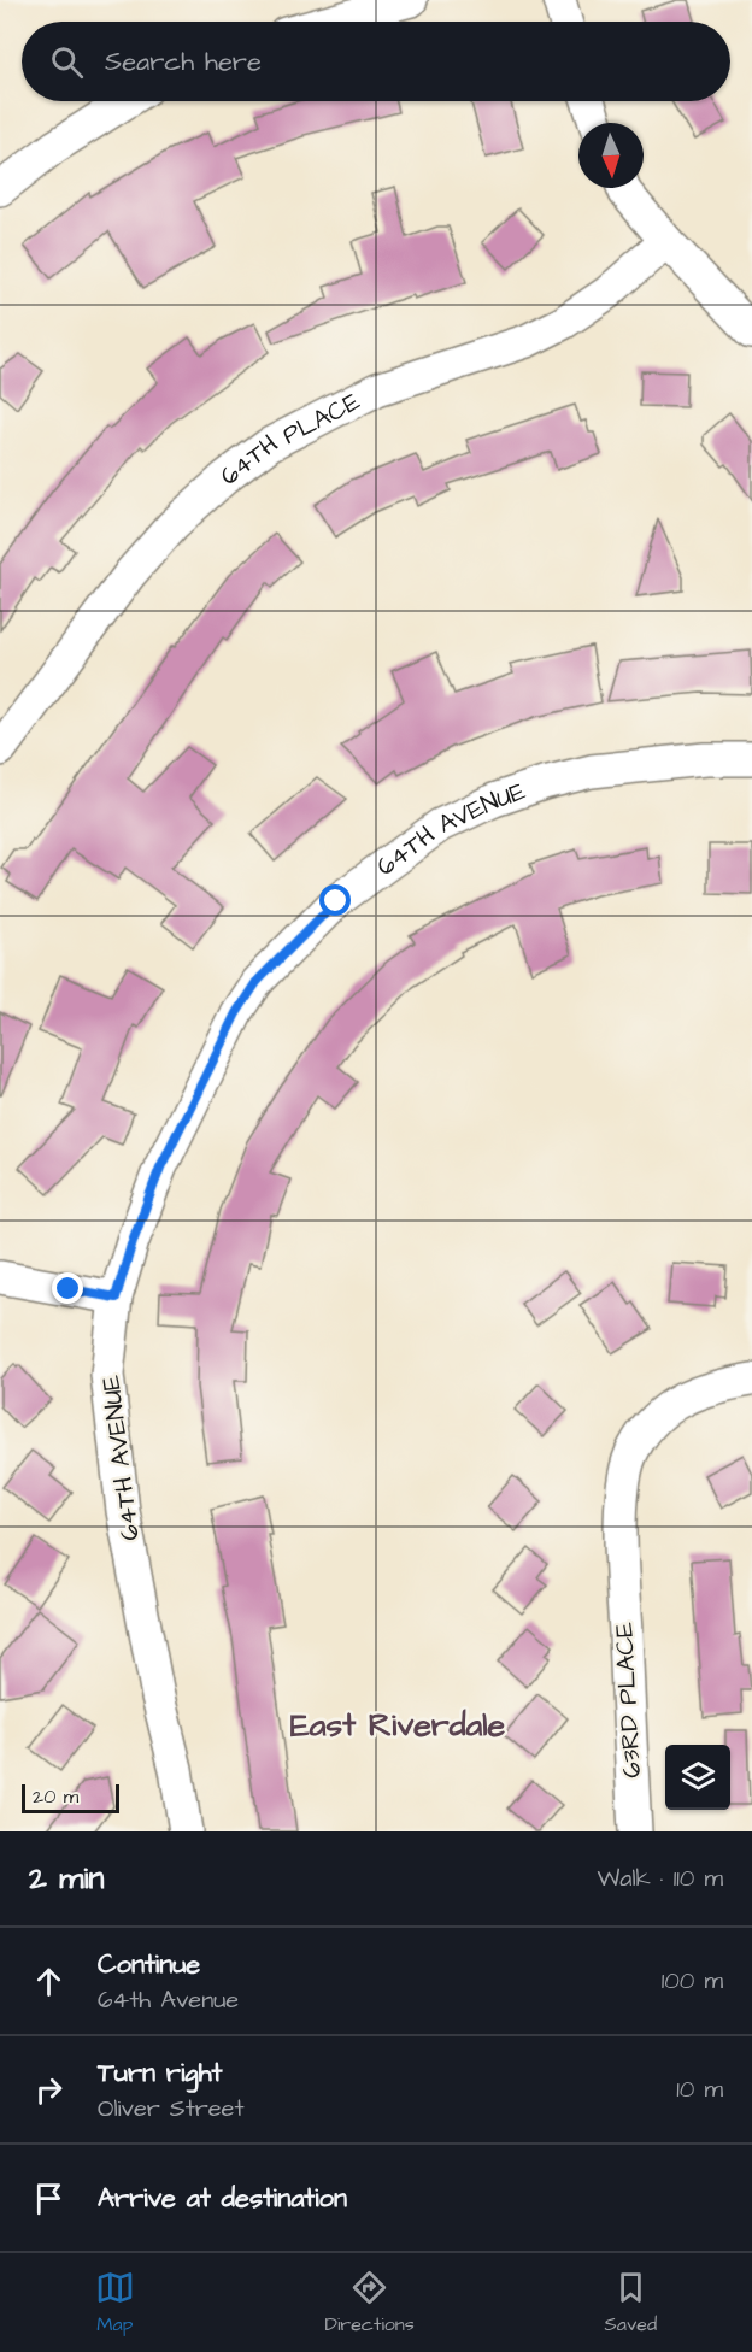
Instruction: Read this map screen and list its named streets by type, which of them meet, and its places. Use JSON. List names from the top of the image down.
{
  "streets": {
    "street": ["64TH PLACE", "64TH AVENUE", "63RD PLACE"]
  },
  "districts": ["East Riverdale"],
  "scale_bar": "20 m",
  "north": "bottom",
  "page": {
    "search": "Search here",
    "scale": "20 m",
    "heading": ["2 min", "Walk · 110 m"],
    "list": [
      ["Continue", "64th Avenue", "100 m"],
      ["Turn right", "Oliver Street", "10 m"],
      "Arrive at destination"
    ],
    "nav": ["Map", "Directions", "Saved"]
  }
}
